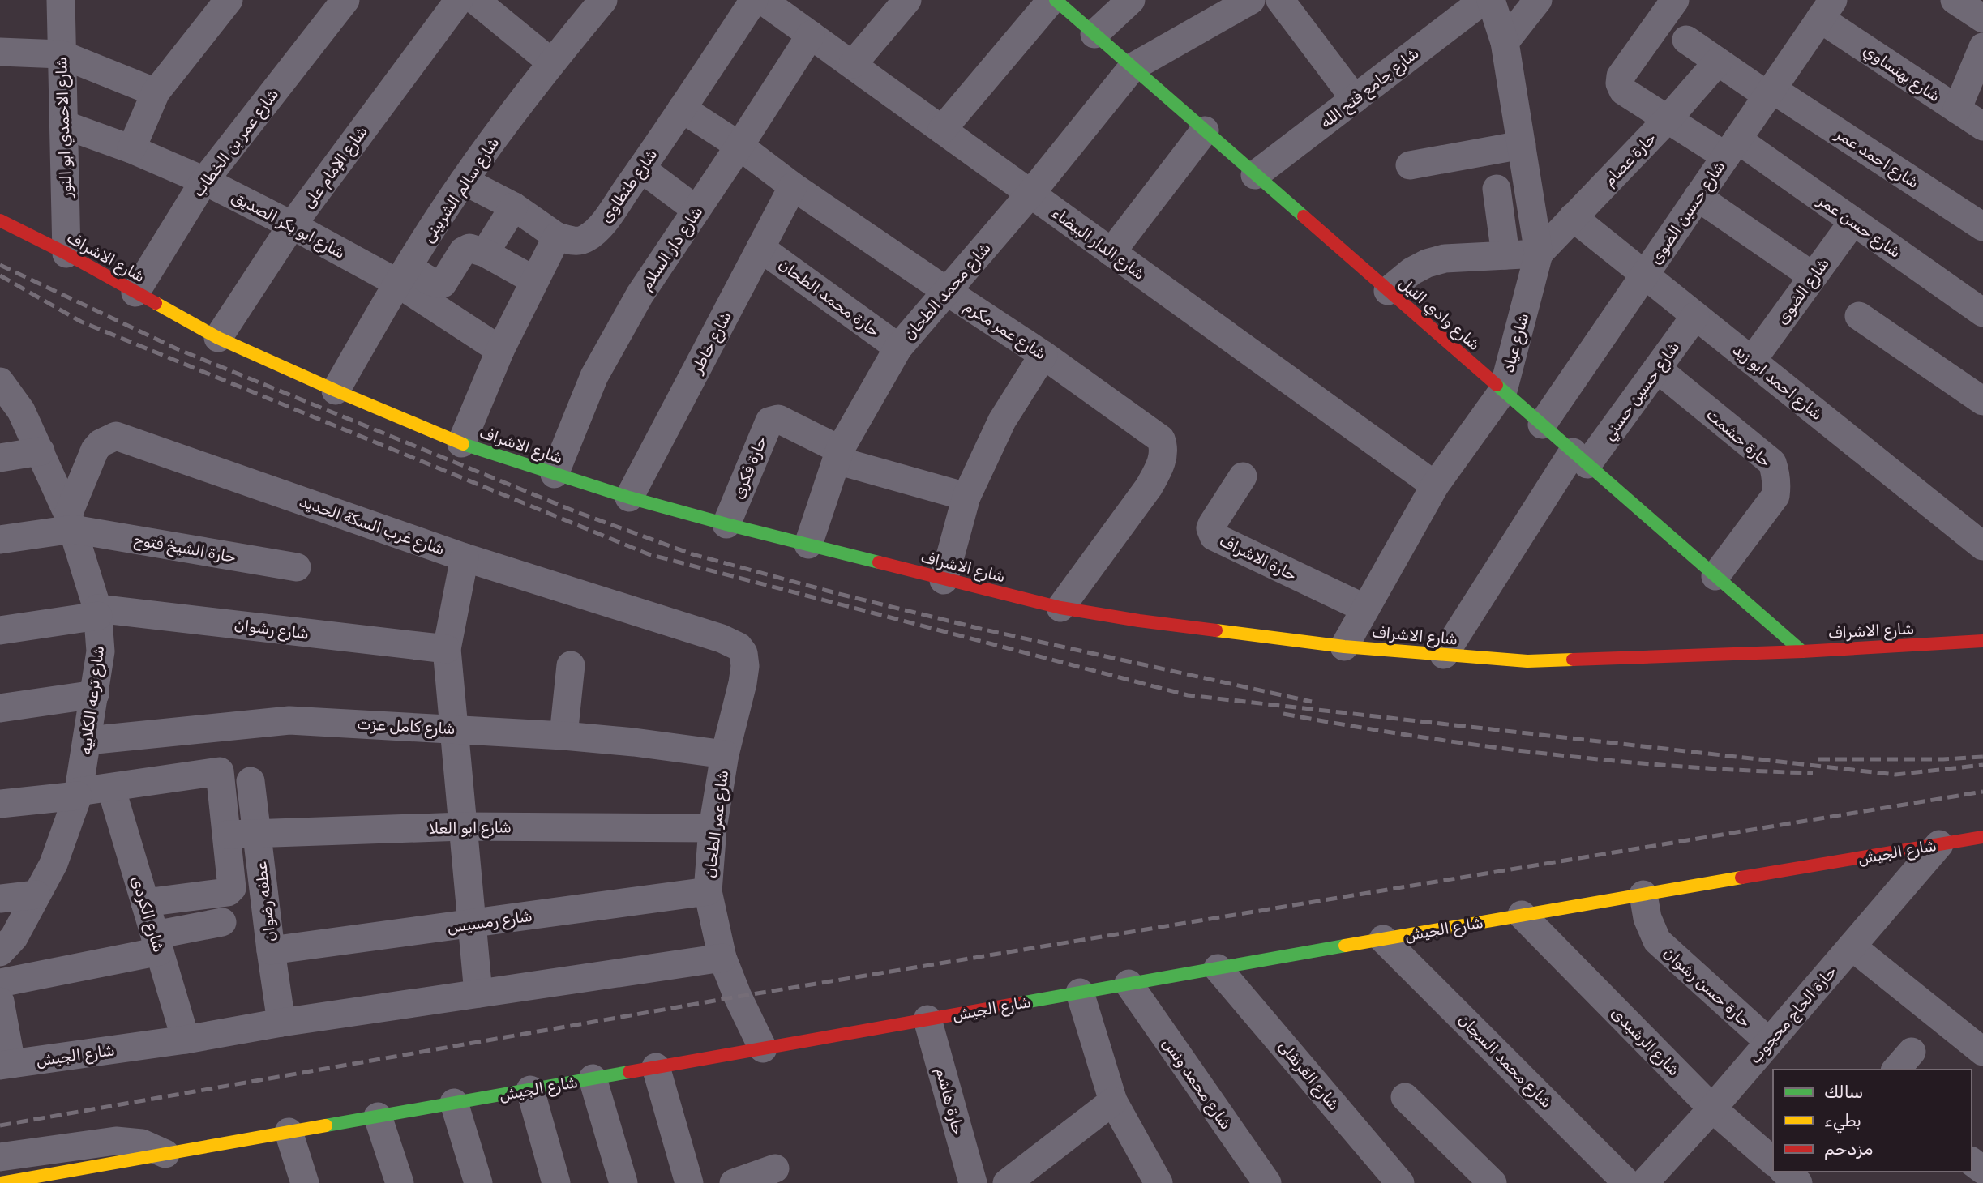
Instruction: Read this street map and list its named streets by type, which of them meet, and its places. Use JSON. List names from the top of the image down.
{
  "streets": {
    "street": [
      "شارع بهنساوي",
      "شارع جامع فتح الله",
      "شارع الاحمدي ابو النور",
      "شارع عمر بن الخطاب",
      "شارع احمد عمر",
      "حارة عصام",
      "شارع الإمام على",
      "شارع طنطاوى",
      "شارع سالم الشربينى",
      "شارع حسين الضوى",
      "شارع ابو بكر الصديق",
      "شارع حسن عمر",
      "شارع الدار البيضاء",
      "شارع دار السلام",
      "شارع الاشراف",
      "شارع محمد الطحان",
      "شارع الضوى",
      "حارة محمد الطحان",
      "شارع وادي النيل",
      "شارع عمر مكرم",
      "شارع خاطر",
      "شارع عياد",
      "شارع احمد ابو زيد",
      "شارع حسين حسني",
      "حارة حشمت",
      "حارة فكرى",
      "شارع غرب السكة الحديد",
      "حارة الشيخ فتوح",
      "حارة الاشراف",
      "شارع رشوان",
      "شارع ترعه الكلابيه",
      "شارع كامل عزت",
      "شارع عمر الطحان",
      "شارع ابو العلا",
      "شارع الجيش",
      "عطفه رضوان",
      "شارع الكردى",
      "شارع رمسيس",
      "حارة حسن رشوان",
      "حارة الحاج محجوب",
      "شارع الرشيدى",
      "شارع محمد السجان",
      "شارع القرنفلى",
      "شارع محمد ونس",
      "حارة هاشم"
    ]
  },
  "crossings": [
    ["شارع بهنساوي", "شارع حسين الضوى"],
    ["شارع جامع فتح الله", "شارع وادي النيل"],
    ["شارع الاحمدي ابو النور", "شارع ابو بكر الصديق"],
    ["شارع الاحمدي ابو النور", "شارع الاشراف"],
    ["شارع عمر بن الخطاب", "شارع ابو بكر الصديق"],
    ["شارع عمر بن الخطاب", "شارع الاشراف"],
    ["شارع احمد عمر", "حارة عصام"],
    ["شارع احمد عمر", "شارع حسين الضوى"],
    ["حارة عصام", "شارع حسن عمر"],
    ["حارة عصام", "شارع عياد"],
    ["حارة عصام", "شارع احمد ابو زيد"],
    ["شارع الإمام على", "شارع ابو بكر الصديق"],
    ["شارع الإمام على", "شارع الاشراف"],
    ["شارع طنطاوى", "شارع عمر مكرم"],
    ["شارع سالم الشربينى", "شارع ابو بكر الصديق"],
    ["شارع سالم الشربينى", "شارع الاشراف"],
    ["شارع حسين الضوى", "شارع حسن عمر"],
    ["شارع حسين الضوى", "شارع وادي النيل"],
    ["شارع حسين الضوى", "شارع احمد ابو زيد"],
    ["شارع حسن عمر", "شارع الضوى"],
    ["شارع الدار البيضاء", "شارع دار السلام"],
    ["شارع الدار البيضاء", "شارع محمد الطحان"],
    ["شارع الدار البيضاء", "شارع عياد"],
    ["شارع دار السلام", "شارع الاشراف"],
    ["شارع دار السلام", "شارع عمر مكرم"],
    ["شارع الاشراف", "شارع محمد الطحان"],
    ["شارع الاشراف", "شارع وادي النيل"],
    ["شارع الاشراف", "شارع عمر مكرم"],
    ["شارع الاشراف", "شارع خاطر"],
    ["شارع الاشراف", "شارع عياد"],
    ["شارع الاشراف", "حارة فكرى"],
    ["شارع محمد الطحان", "حارة محمد الطحان"],
    ["شارع محمد الطحان", "شارع وادي النيل"],
    ["شارع محمد الطحان", "شارع عمر مكرم"],
    ["شارع محمد الطحان", "حارة فكرى"],
    ["شارع الضوى", "شارع احمد ابو زيد"],
    ["حارة محمد الطحان", "شارع خاطر"],
    ["شارع وادي النيل", "شارع عياد"],
    ["شارع وادي النيل", "شارع حسين حسني"],
    ["شارع وادي النيل", "حارة حشمت"],
    ["شارع عمر مكرم", "شارع خاطر"],
    ["شارع عياد", "حارة الاشراف"],
    ["شارع احمد ابو زيد", "شارع حسين حسني"],
    ["شارع حسين حسني", "حارة حشمت"],
    ["شارع غرب السكة الحديد", "حارة الشيخ فتوح"],
    ["شارع غرب السكة الحديد", "شارع ترعه الكلابيه"],
    ["شارع غرب السكة الحديد", "شارع عمر الطحان"],
    ["حارة الشيخ فتوح", "شارع ترعه الكلابيه"],
    ["شارع رشوان", "شارع ترعه الكلابيه"],
    ["شارع ترعه الكلابيه", "شارع كامل عزت"],
    ["شارع كامل عزت", "شارع عمر الطحان"],
    ["شارع عمر الطحان", "شارع ابو العلا"],
    ["شارع عمر الطحان", "شارع الجيش"],
    ["شارع عمر الطحان", "شارع رمسيس"],
    ["شارع ابو العلا", "عطفه رضوان"],
    ["شارع الجيش", "عطفه رضوان"],
    ["شارع الجيش", "شارع الكردى"],
    ["شارع الجيش", "حارة حسن رشوان"],
    ["شارع الجيش", "حارة الحاج محجوب"],
    ["شارع الجيش", "شارع الرشيدى"],
    ["شارع الجيش", "شارع محمد السجان"],
    ["شارع الجيش", "شارع القرنفلى"],
    ["شارع الجيش", "شارع محمد ونس"],
    ["شارع الجيش", "حارة هاشم"],
    ["عطفه رضوان", "شارع رمسيس"],
    ["حارة حسن رشوان", "حارة الحاج محجوب"],
    ["حارة الحاج محجوب", "شارع الرشيدى"]
  ],
  "legend": ["سالك", "بطيء", "مزدحم"]
}
